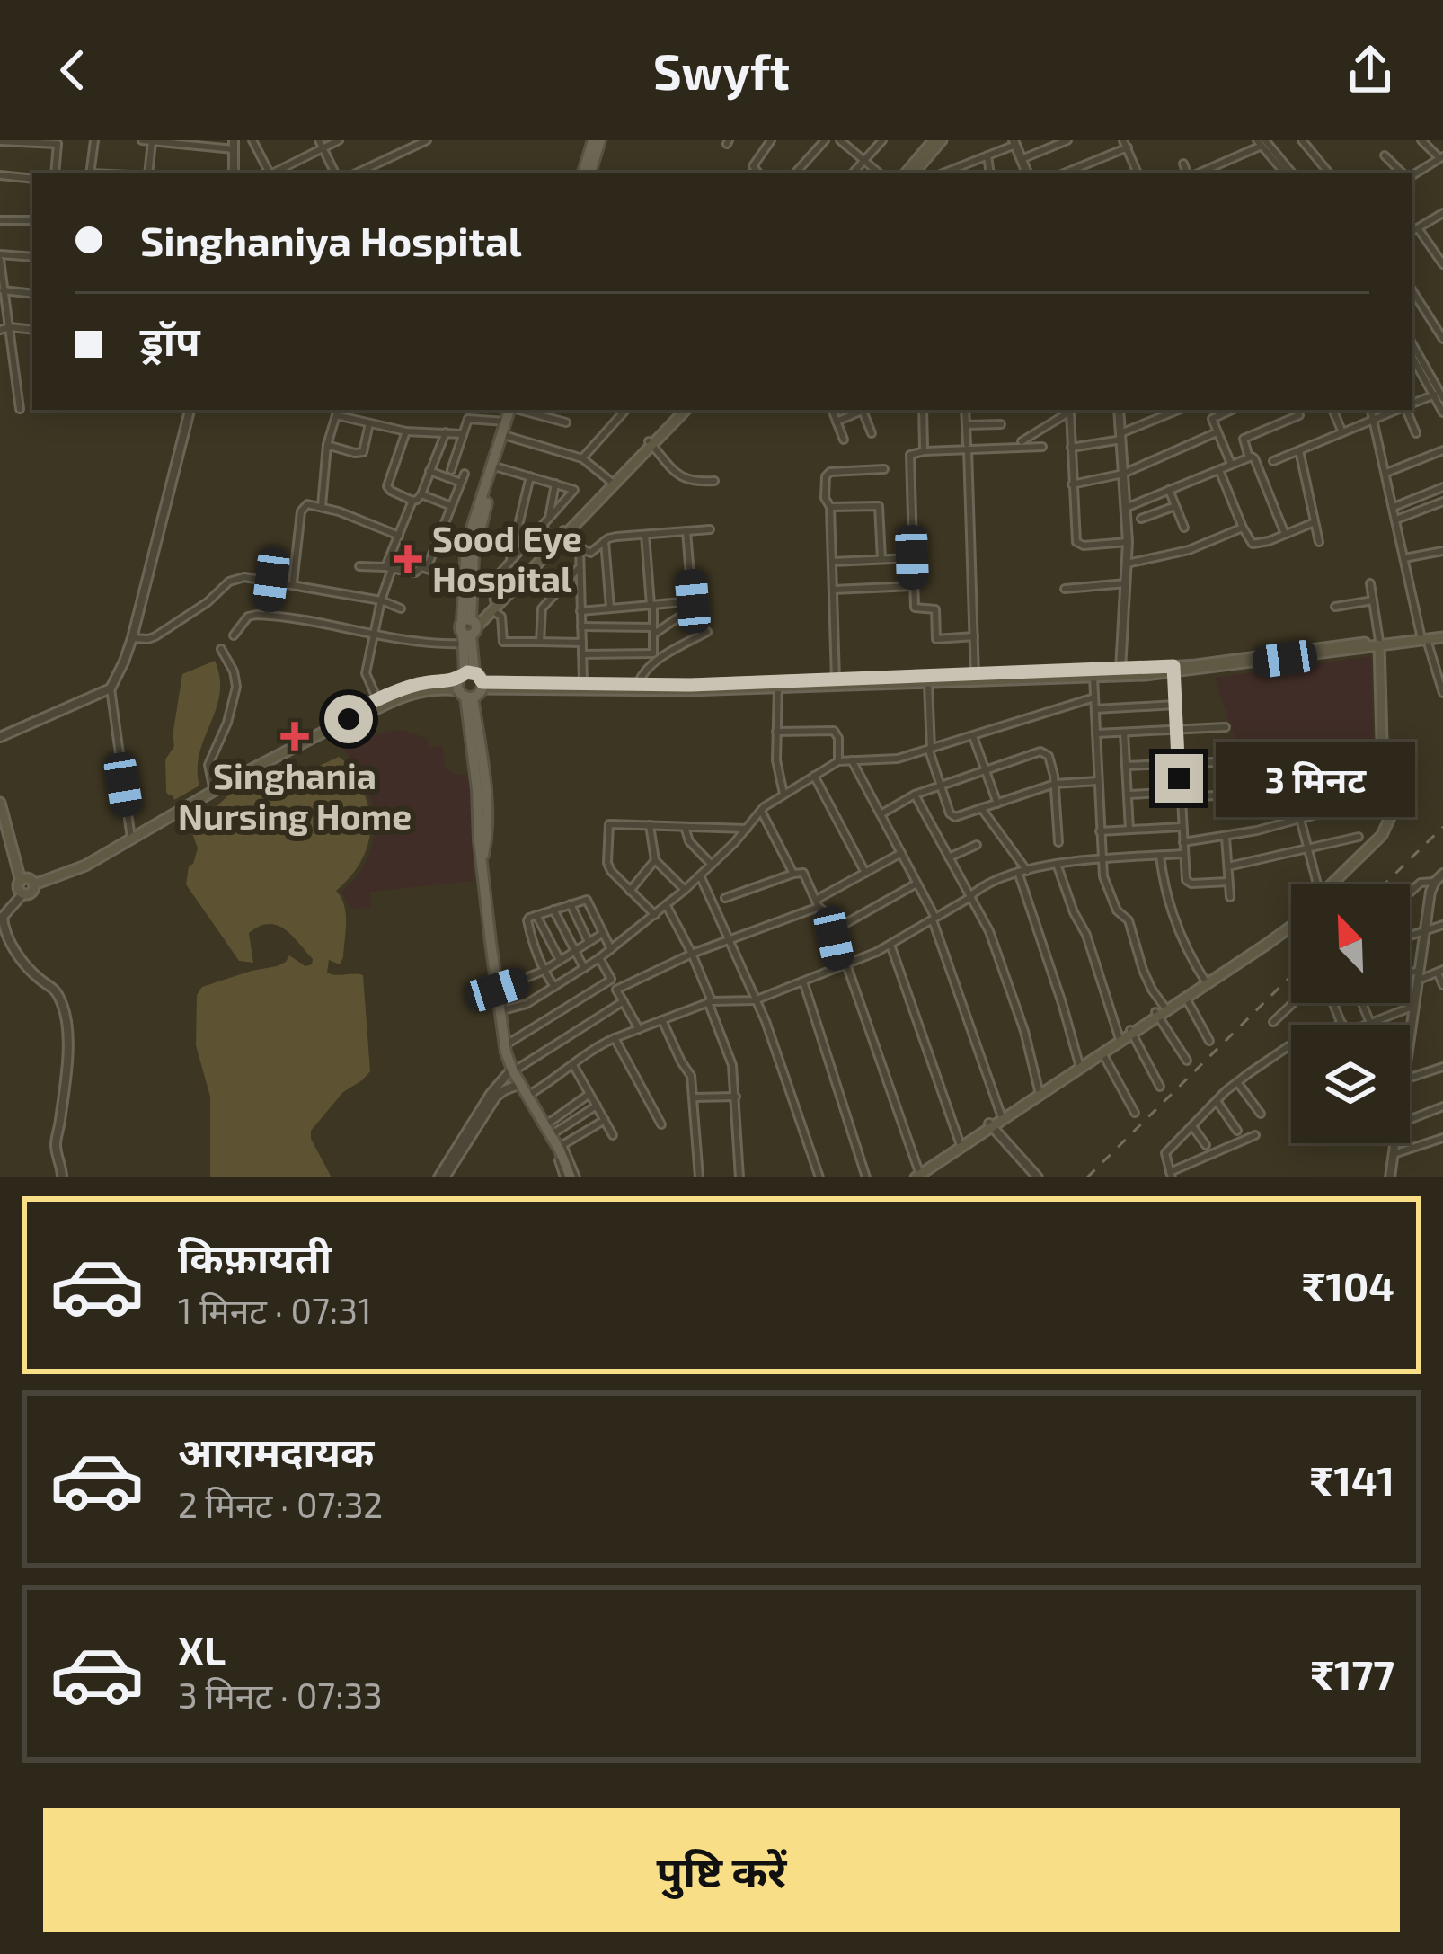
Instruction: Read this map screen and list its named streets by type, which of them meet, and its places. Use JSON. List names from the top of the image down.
{
  "places": {
    "health": ["Sood Eye Hospital", "Singhania Nursing Home"]
  },
  "north": "top left",
  "page": {
    "header": "Swyft",
    "banner": ["Singhaniya Hospital", "ड्रॉप"],
    "bubble": "3 मिनट",
    "list": [
      {
        "name": "किफ़ायती",
        "note": "1 मिनट · 07:31",
        "value": "₹104"
      },
      {
        "name": "आरामदायक",
        "note": "2 मिनट · 07:32",
        "value": "₹141"
      },
      {
        "name": "XL",
        "note": "3 मिनट · 07:33",
        "value": "₹177"
      }
    ],
    "buttons": "पुष्टि करें"
  }
}
